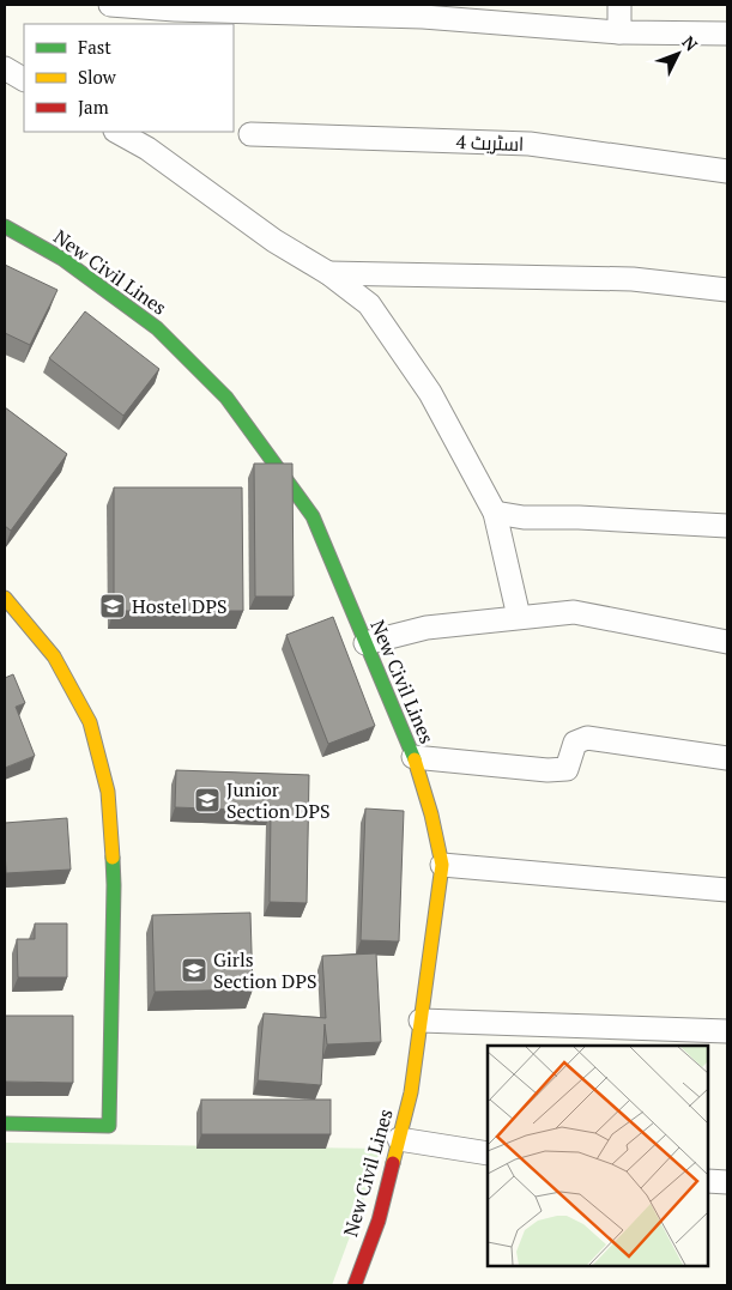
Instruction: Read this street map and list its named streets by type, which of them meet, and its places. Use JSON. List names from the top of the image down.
{
  "streets": {
    "street": ["اسٹریٹ 4", "New Civil Lines"]
  },
  "places": {
    "school or university": ["Hostel DPS", "Junior Section DPS", "Girls Section DPS"]
  },
  "legend": ["Fast", "Slow", "Jam"],
  "north": "top right"
}
